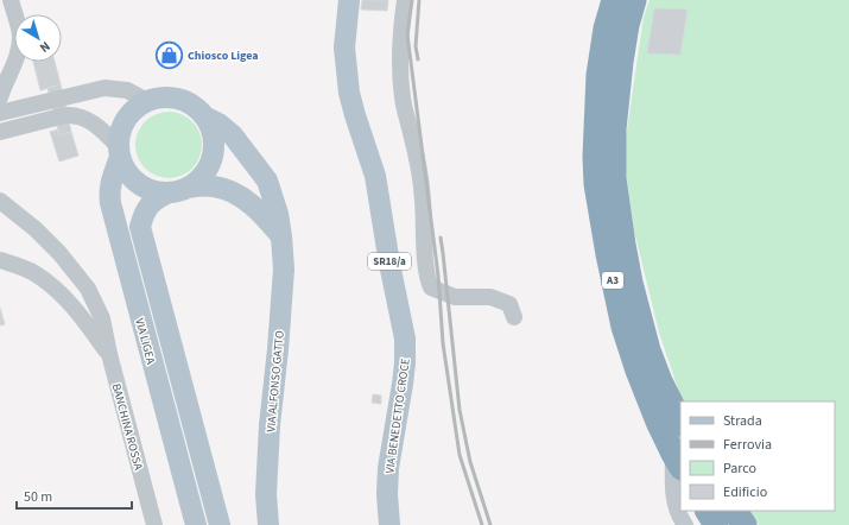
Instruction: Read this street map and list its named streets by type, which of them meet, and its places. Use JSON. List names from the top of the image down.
{
  "streets": {
    "highway": ["A3"],
    "main road": [
      "SR18/a",
      "VIA LIGEA",
      "VIA ALFONSO GATTO",
      "VIA BENEDETTO CROCE"
    ],
    "street": ["BANCHINA ROSSA"]
  },
  "crossings": [
    ["VIA LIGEA", "VIA ALFONSO GATTO"]
  ],
  "places": {
    "shop": ["Chiosco Ligea"]
  },
  "legend": [
    "Strada",
    "Ferrovia",
    "Parco",
    "Edificio"
  ],
  "scale_bar": "50 m",
  "north": "bottom right"
}
